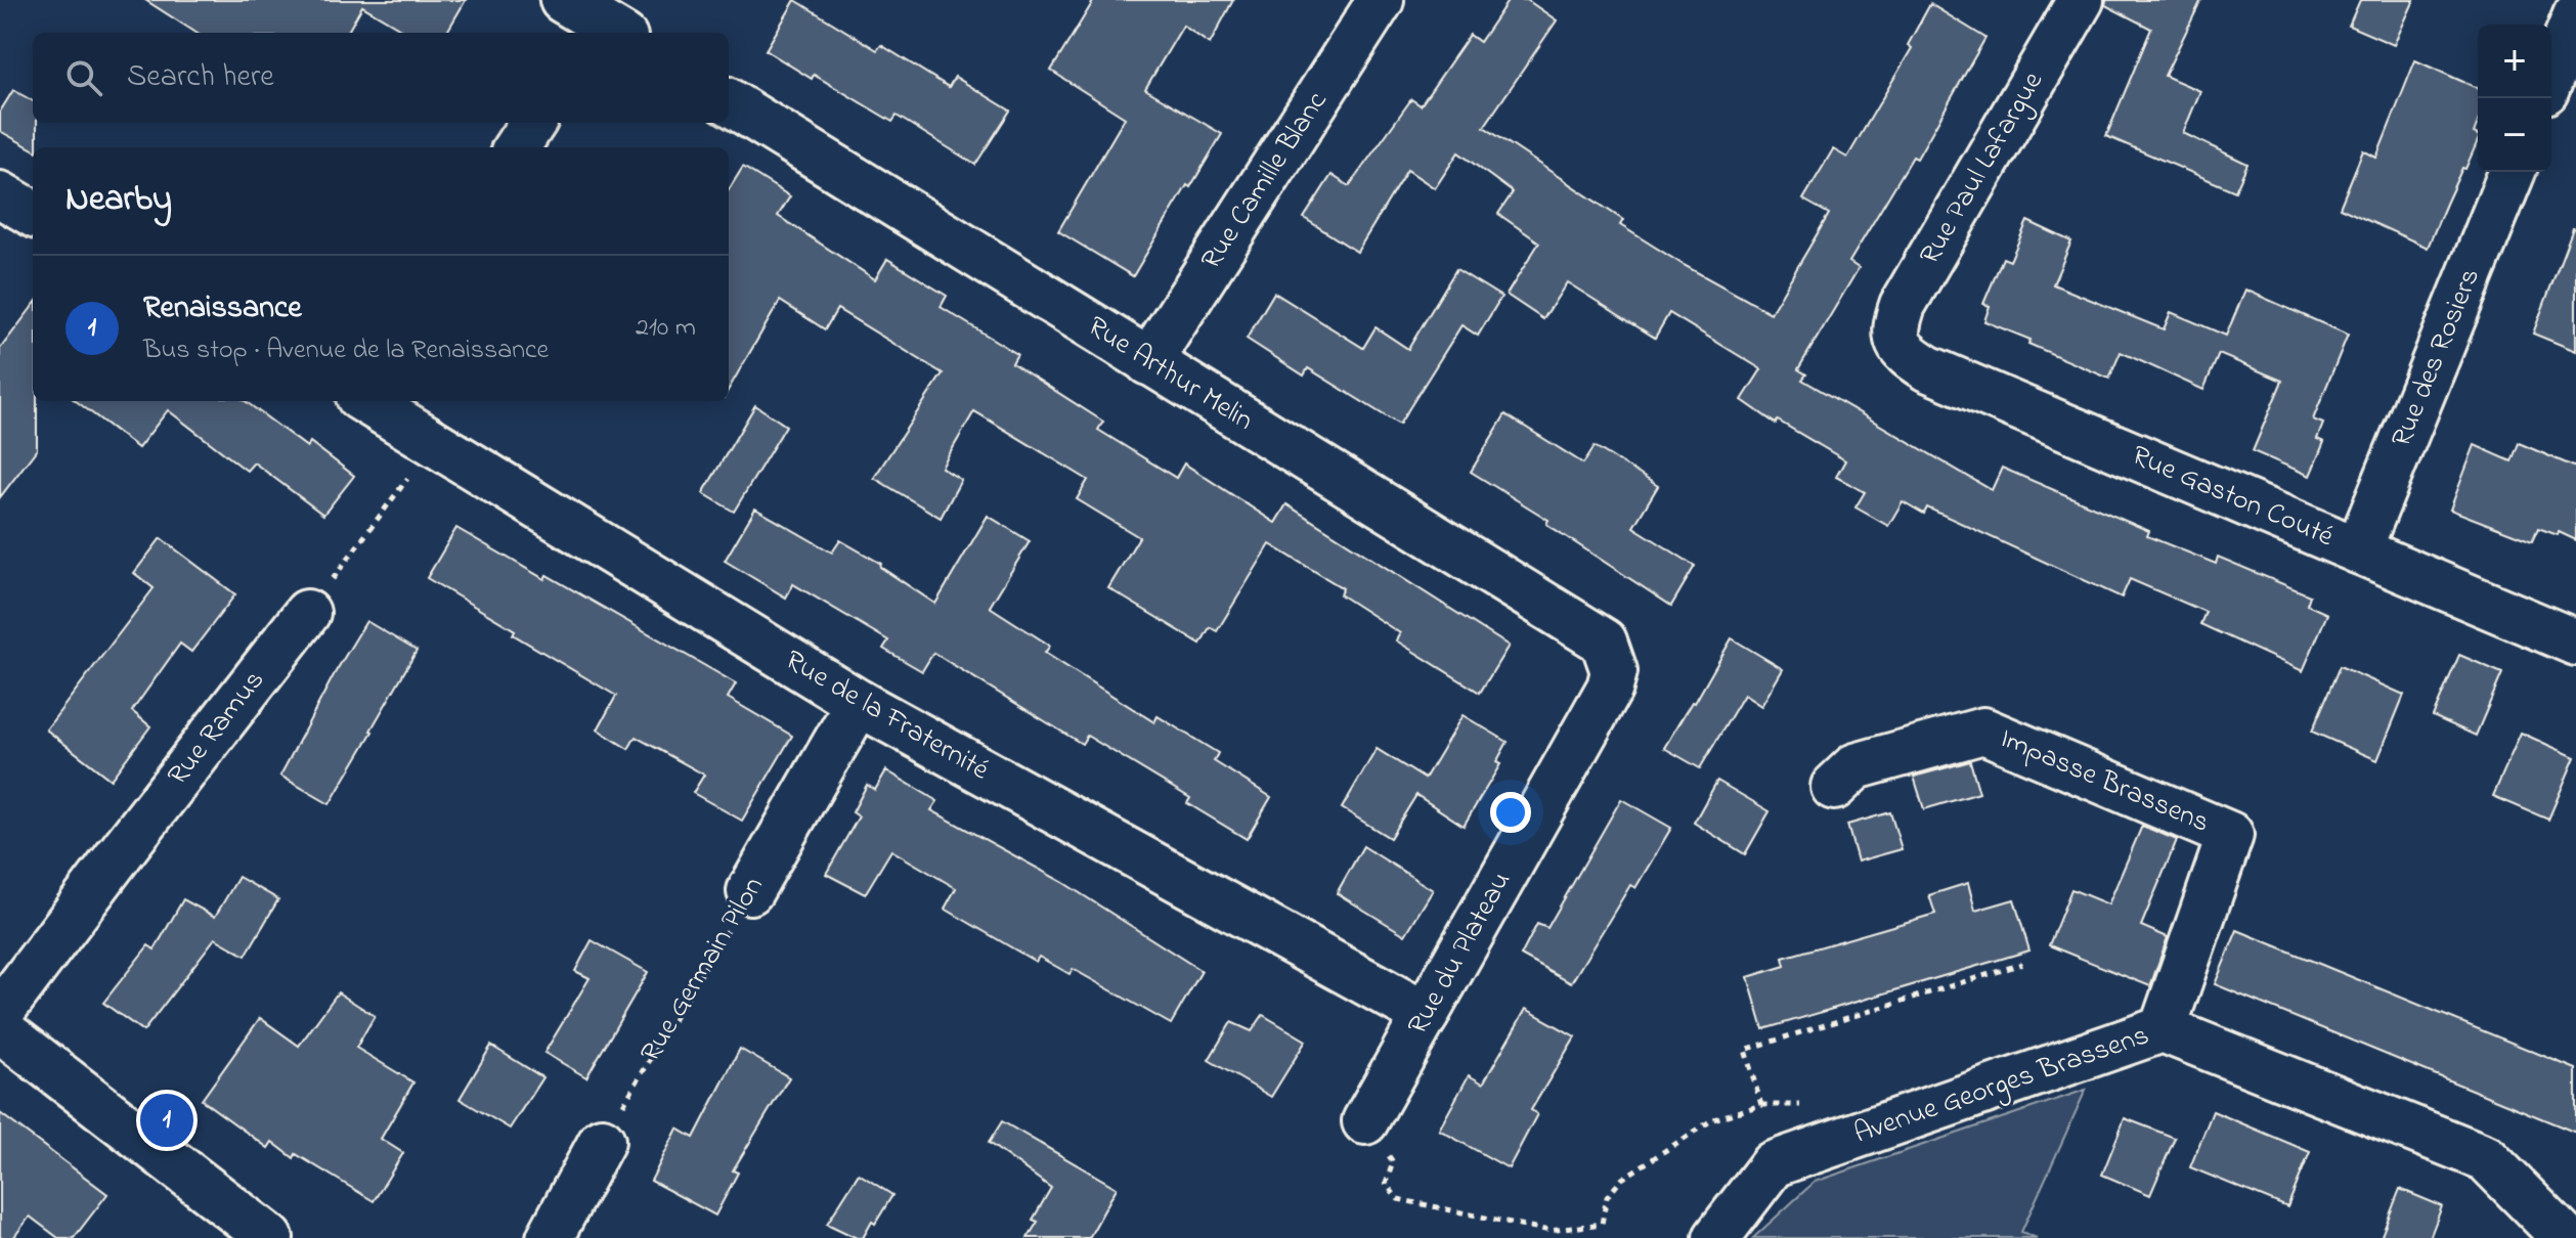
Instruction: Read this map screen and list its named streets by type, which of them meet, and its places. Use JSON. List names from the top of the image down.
{
  "streets": {
    "street": [
      "Rue Paul Lafargue",
      "Rue Camille Blanc",
      "Rue des Rosiers",
      "Rue Arthur Melin",
      "Rue Gaston Couté",
      "Rue de la Fraternité",
      "Rue Ramus",
      "Impasse Brassens",
      "Rue du Plateau",
      "Rue Germain Pilon",
      "Avenue Georges Brassens"
    ]
  },
  "crossings": [
    ["Rue Paul Lafargue", "Rue Gaston Couté"],
    ["Rue Camille Blanc", "Rue Arthur Melin"],
    ["Rue des Rosiers", "Rue Gaston Couté"],
    ["Rue Arthur Melin", "Rue du Plateau"],
    ["Rue de la Fraternité", "Rue du Plateau"],
    ["Rue de la Fraternité", "Rue Germain Pilon"],
    ["Impasse Brassens", "Avenue Georges Brassens"]
  ],
  "page": {
    "map_buttons": ["+", "−"],
    "search": "Search here",
    "heading": "Nearby",
    "list": [
      {
        "mark": "1",
        "name": "Renaissance",
        "note": "Bus stop · Avenue de la Renaissance",
        "value": "210 m"
      }
    ],
    "pins": "1"
  }
}
